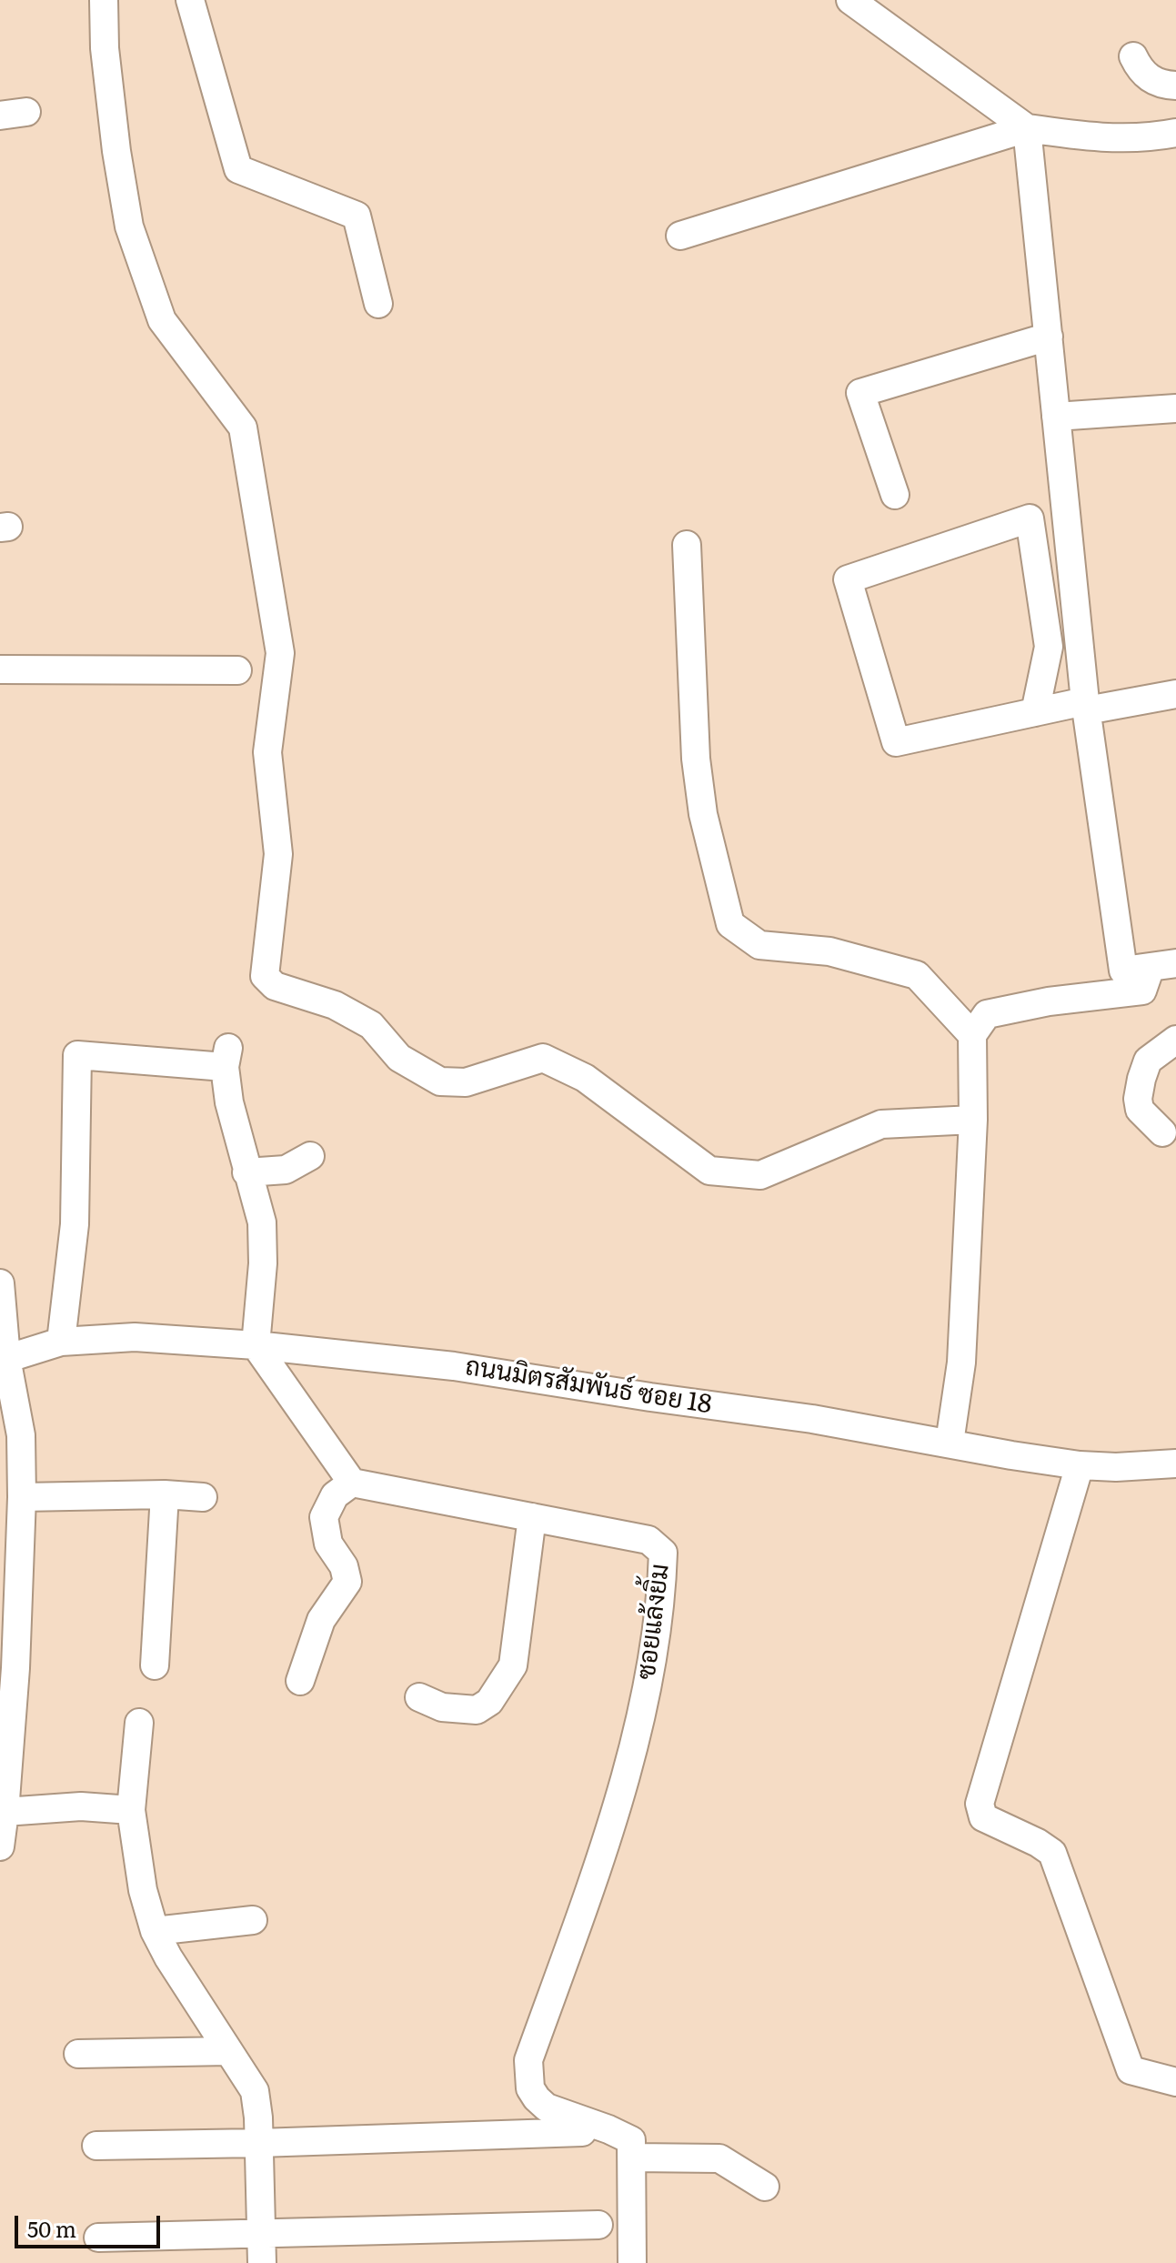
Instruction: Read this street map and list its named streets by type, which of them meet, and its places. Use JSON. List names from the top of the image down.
{
  "streets": {
    "street": ["ถนนมิตรสัมพันธ์ ซอย 18", "ซอยแล้งยิ้ม"]
  },
  "scale_bar": "50 m"
}
